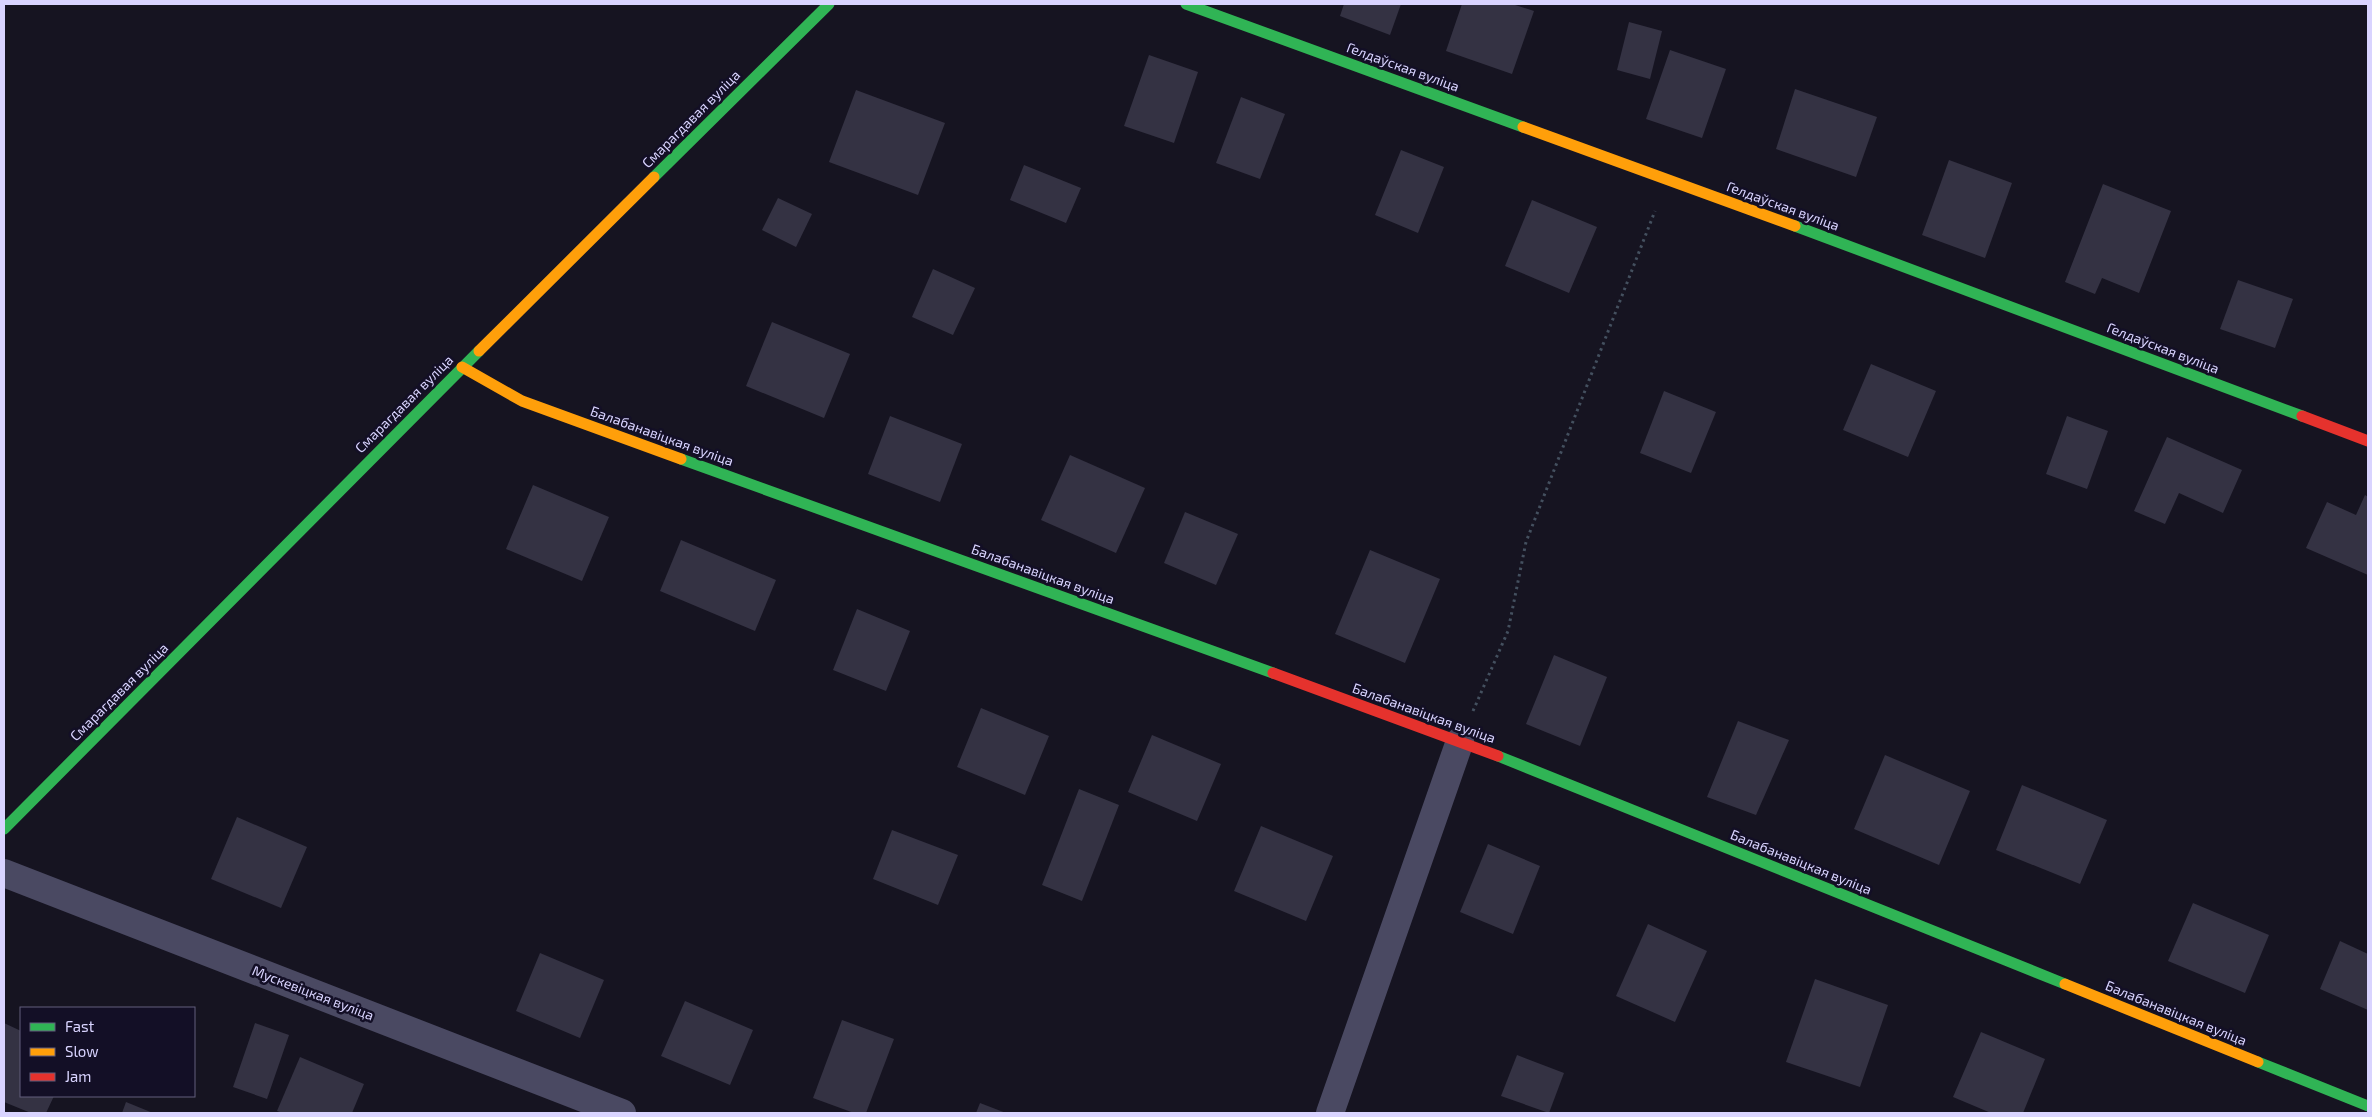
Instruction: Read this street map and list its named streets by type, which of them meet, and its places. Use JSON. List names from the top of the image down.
{
  "streets": {
    "street": [
      "Гелдаўская вуліца",
      "Смарагдавая вуліца",
      "Балабанавіцкая вуліца",
      "Мускевіцкая вуліца"
    ]
  },
  "crossings": [
    ["Смарагдавая вуліца", "Балабанавіцкая вуліца"]
  ],
  "legend": ["Fast", "Slow", "Jam"]
}
